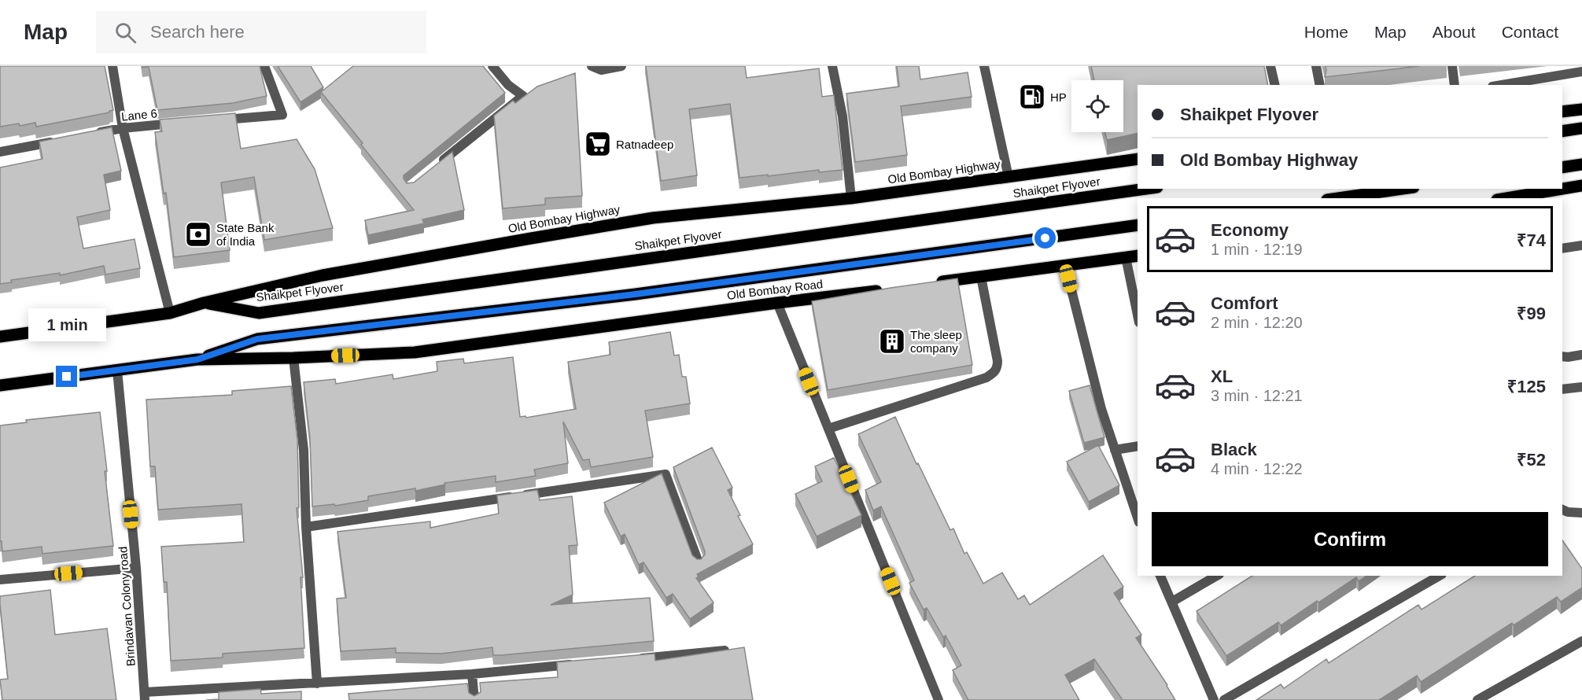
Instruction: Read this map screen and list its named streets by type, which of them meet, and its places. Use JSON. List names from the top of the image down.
{
  "streets": {
    "main road": ["Old Bombay Highway", "Shaikpet Flyover", "Old Bombay Road"],
    "street": ["Lane 6", "Brindavan Colony road"]
  },
  "crossings": [
    ["Old Bombay Highway", "Shaikpet Flyover"]
  ],
  "places": {
    "fuel station": ["HP"],
    "supermarket": ["Ratnadeep"],
    "bank": ["State Bank of India"],
    "building": ["The sleep company"]
  },
  "page": {
    "header": "Map",
    "search": "Search here",
    "nav": [
      "Home",
      "Map",
      "About",
      "Contact"
    ],
    "banner": ["Shaikpet Flyover", "Old Bombay Highway"],
    "list": [
      {
        "name": "Economy",
        "note": "1 min · 12:19",
        "value": "₹74"
      },
      {
        "name": "Comfort",
        "note": "2 min · 12:20",
        "value": "₹99"
      },
      {
        "name": "XL",
        "note": "3 min · 12:21",
        "value": "₹125"
      },
      {
        "name": "Black",
        "note": "4 min · 12:22",
        "value": "₹52"
      }
    ],
    "bubble": "1 min",
    "buttons": "Confirm"
  }
}
